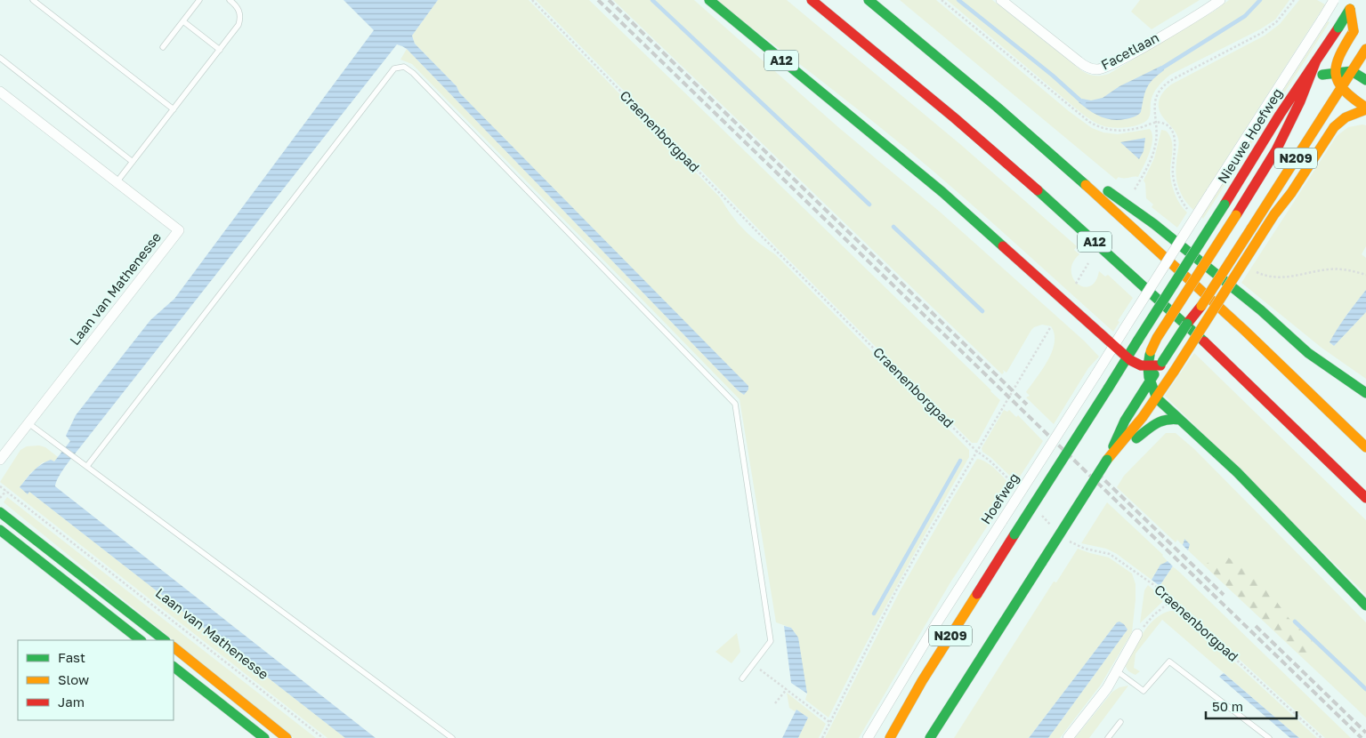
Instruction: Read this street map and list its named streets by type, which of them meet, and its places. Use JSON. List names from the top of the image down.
{
  "streets": {
    "main road": ["A12", "Nieuwe Hoefweg", "N209"],
    "street": ["Facetlaan", "Laan van Mathenesse", "Hoefweg"],
    "path": ["Craenenborgpad"]
  },
  "crossings": [
    ["A12", "Hoefweg"],
    ["Nieuwe Hoefweg", "N209"],
    ["Nieuwe Hoefweg", "Hoefweg"]
  ],
  "legend": ["Fast", "Slow", "Jam"],
  "scale_bar": "50 m"
}
